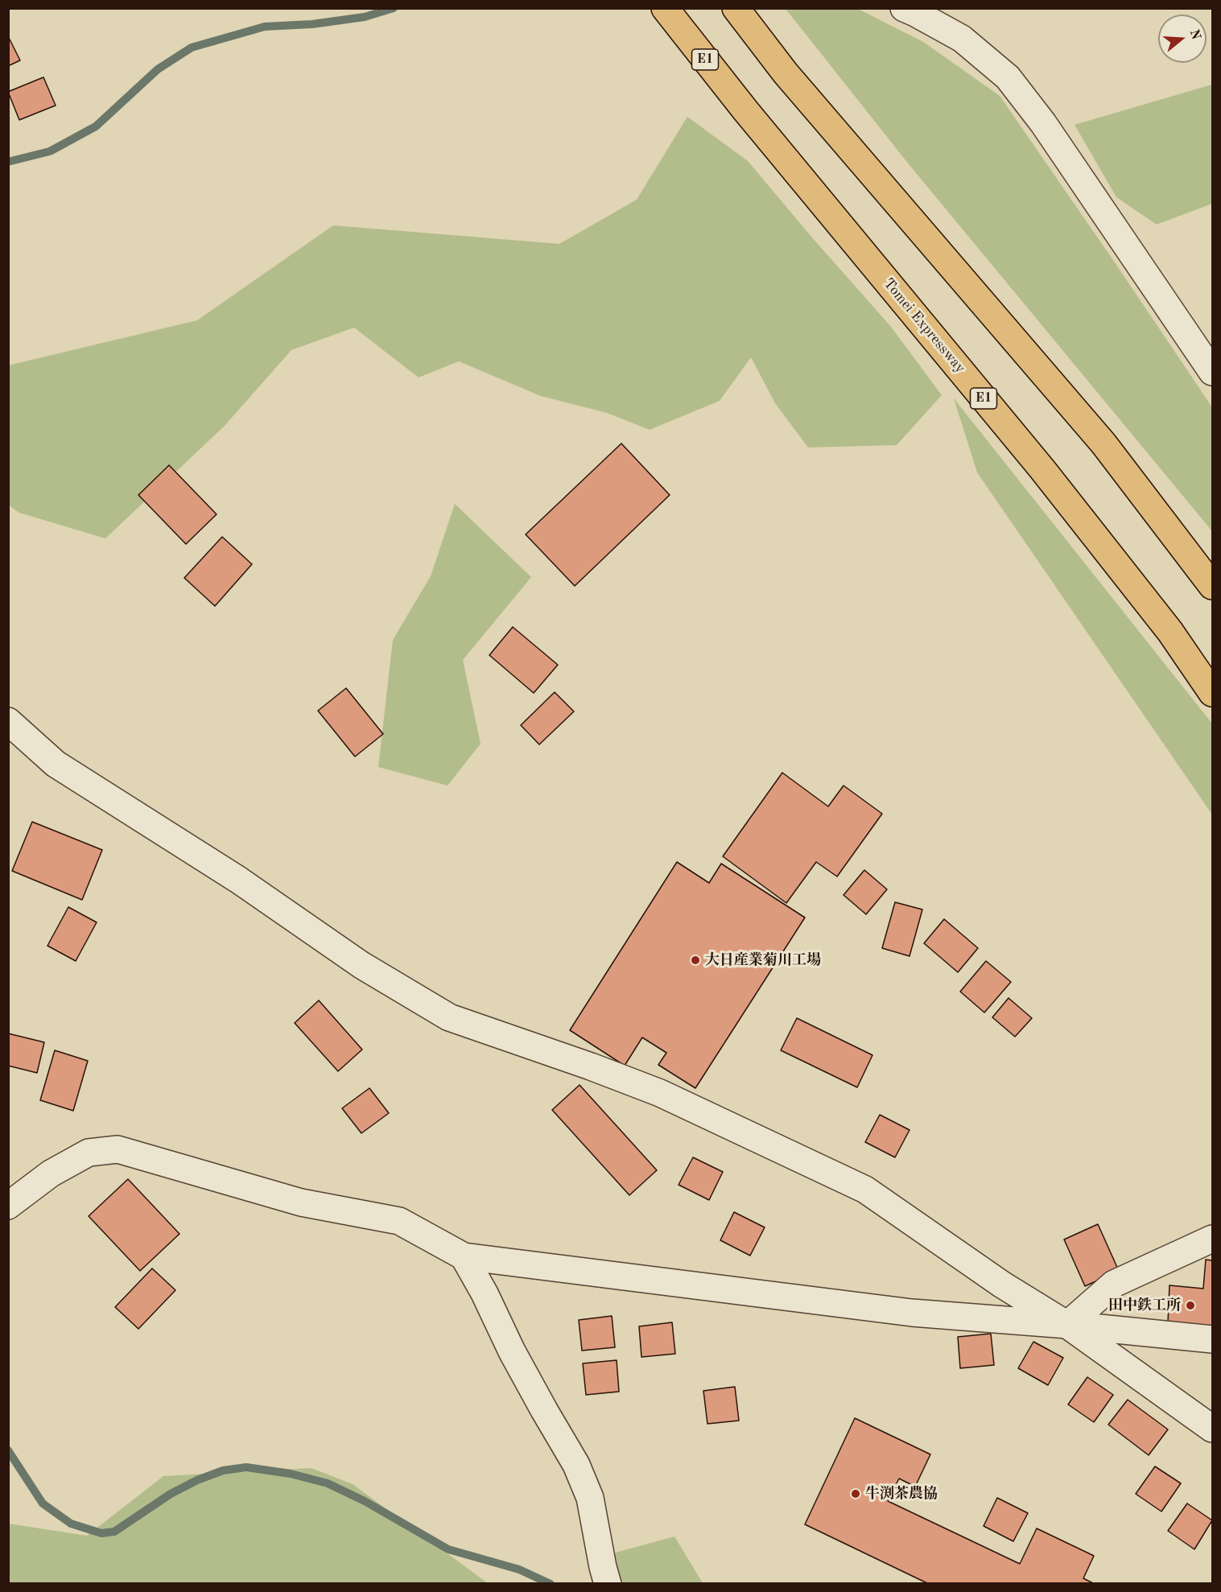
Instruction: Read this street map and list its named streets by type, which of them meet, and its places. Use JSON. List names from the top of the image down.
{
  "streets": {
    "highway": ["E1", "Tomei Expressway"]
  },
  "places": ["大日産業菊川工場", "田中鉄工所", "牛渕茶農協"],
  "north": "right"
}
